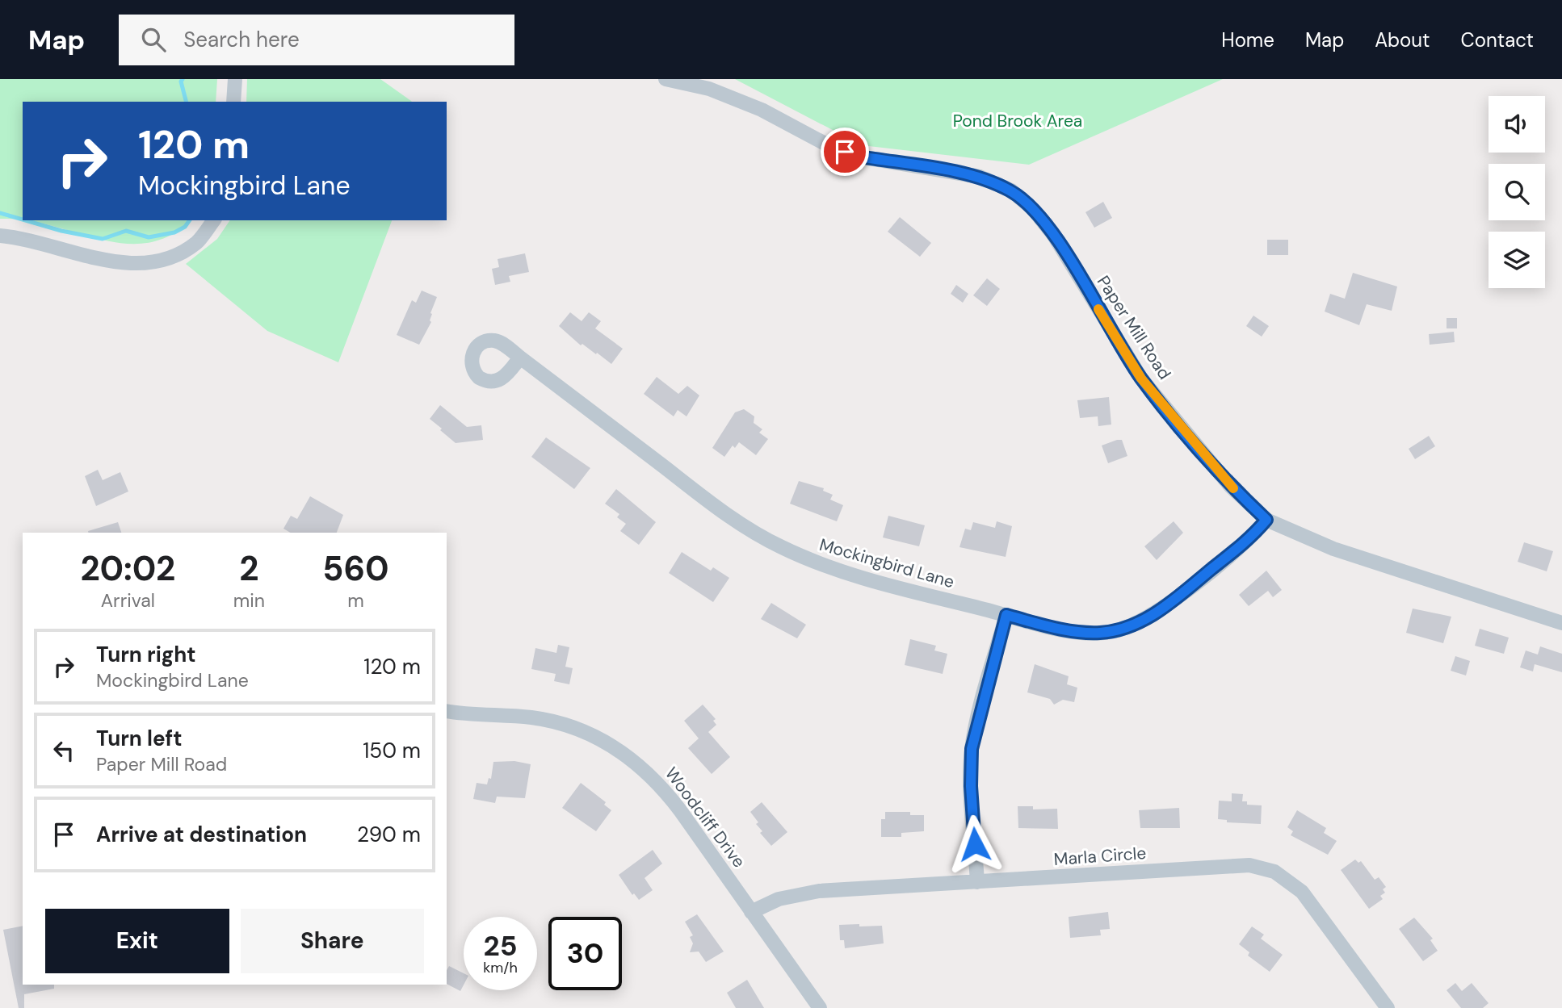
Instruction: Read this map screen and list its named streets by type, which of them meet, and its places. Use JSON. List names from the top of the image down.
{
  "streets": {
    "street": [
      "Paper Mill Road",
      "Mockingbird Lane",
      "Woodcliff Drive",
      "Marla Circle"
    ]
  },
  "crossings": [
    ["Paper Mill Road", "Mockingbird Lane"],
    ["Woodcliff Drive", "Marla Circle"]
  ],
  "parks": ["Pond Brook Area"],
  "page": {
    "header": "Map",
    "search": "Search here",
    "nav": [
      "Home",
      "Map",
      "About",
      "Contact"
    ],
    "turn": ["120 m", "Mockingbird Lane"],
    "eta": [
      "20:02",
      "Arrival",
      "2",
      "min",
      "560",
      "m"
    ],
    "list": [
      {
        "name": "Turn right",
        "note": "Mockingbird Lane",
        "value": "120 m"
      },
      {
        "name": "Turn left",
        "note": "Paper Mill Road",
        "value": "150 m"
      },
      {
        "name": "Arrive at destination",
        "value": "290 m"
      }
    ],
    "buttons": ["Exit", "Share"],
    "speed": "25 km/h",
    "limit": "30"
  }
}
